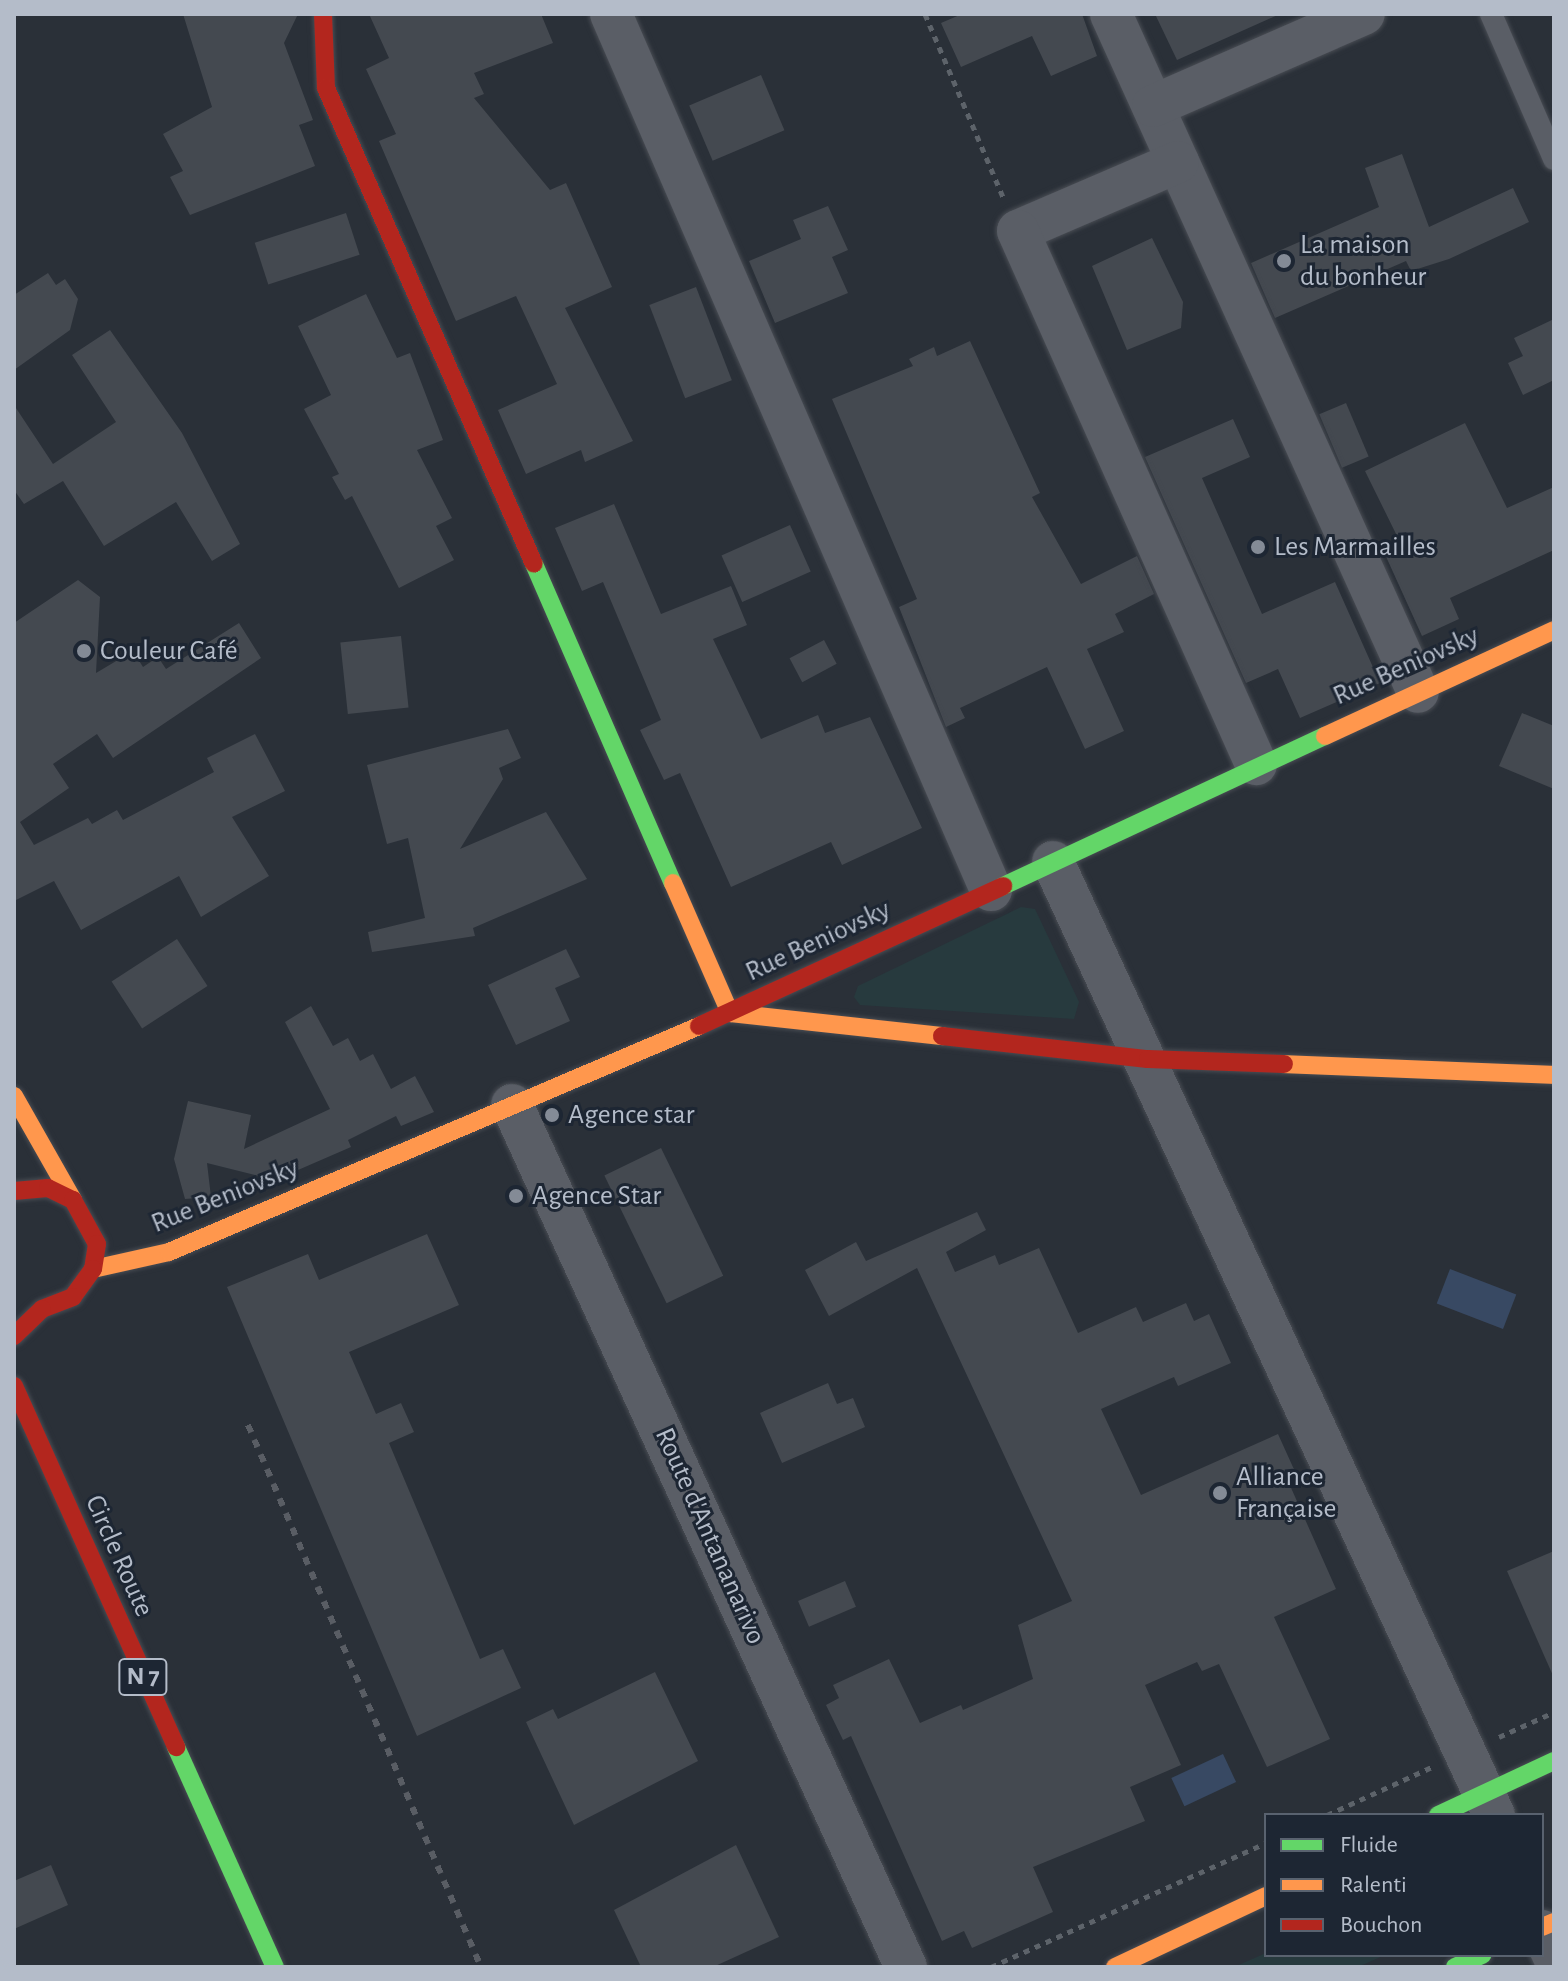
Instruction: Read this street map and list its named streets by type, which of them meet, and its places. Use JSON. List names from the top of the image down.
{
  "streets": {
    "street": [
      "Rue Beniovsky",
      "Route d'Antananarivo",
      "Circle Route",
      "N 7"
    ]
  },
  "crossings": [
    ["Rue Beniovsky", "Route d'Antananarivo"]
  ],
  "places": [
    "La maison du bonheur",
    "Les Marmailles",
    "Couleur Café",
    "Agence star",
    "Agence Star",
    "Alliance Française"
  ],
  "legend": ["Fluide", "Ralenti", "Bouchon"]
}
